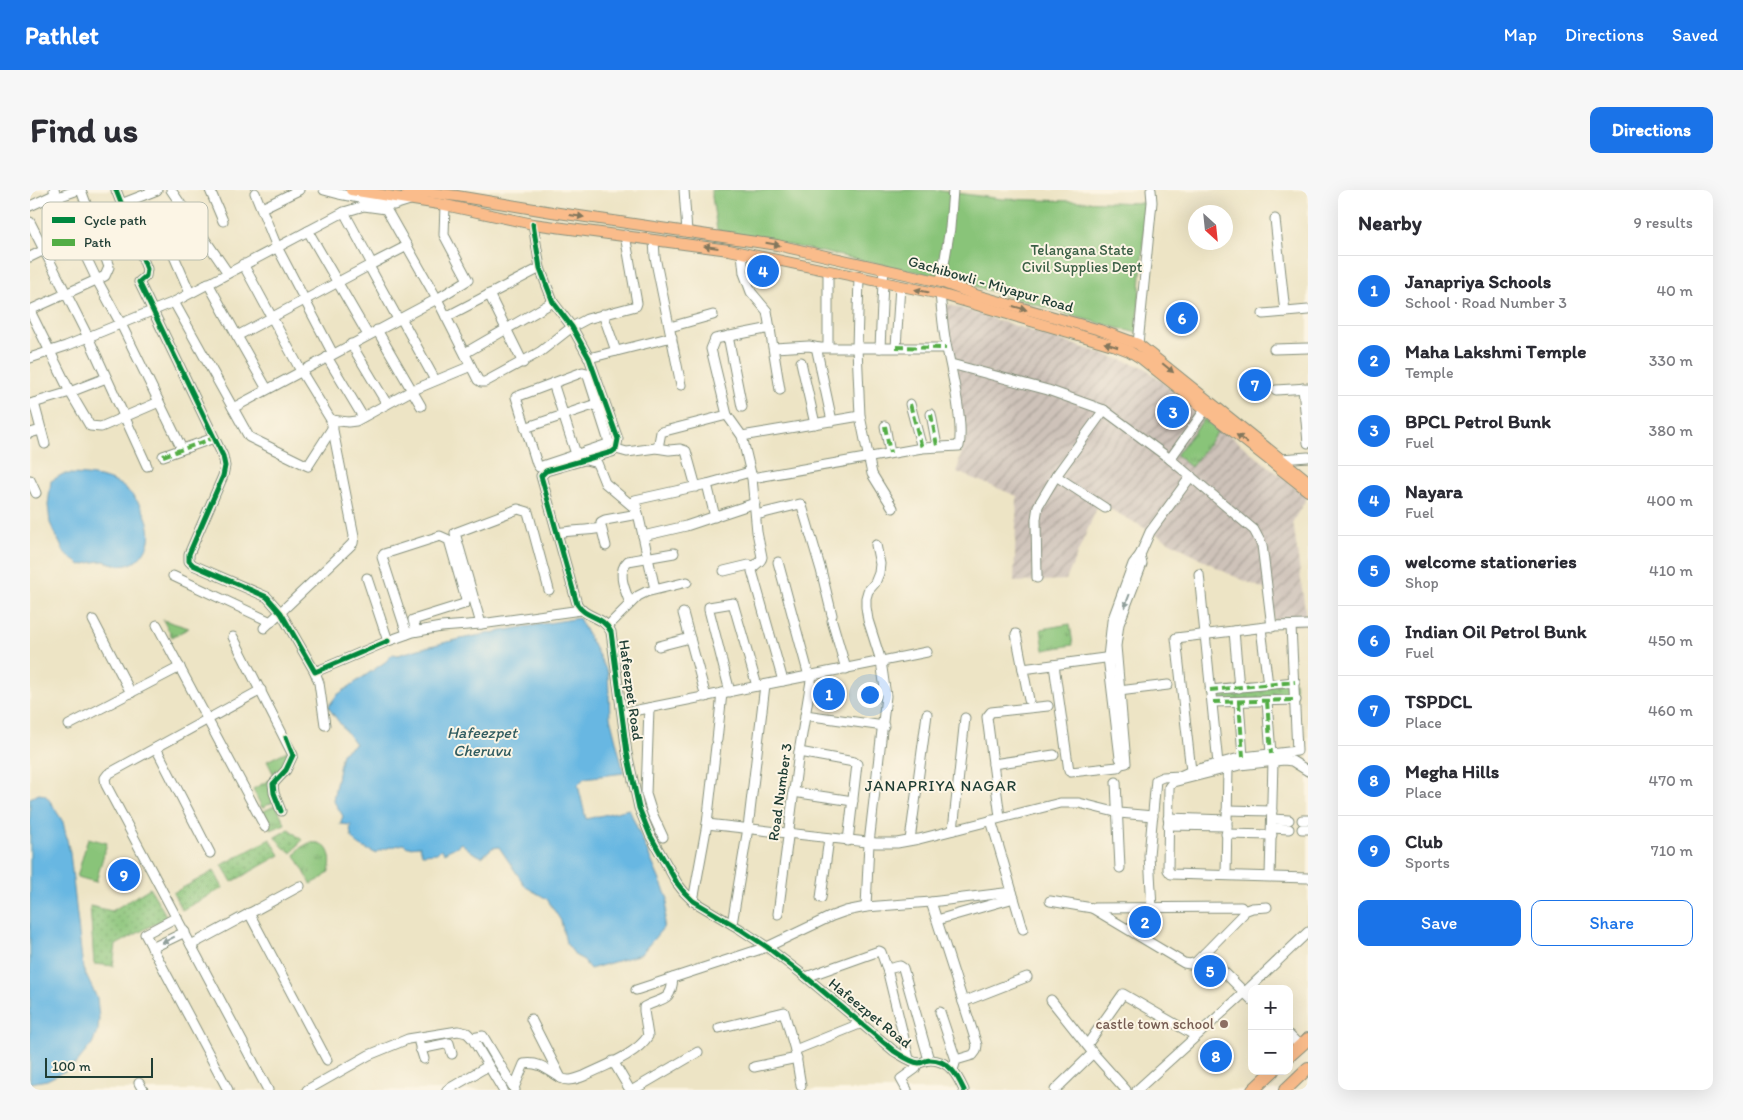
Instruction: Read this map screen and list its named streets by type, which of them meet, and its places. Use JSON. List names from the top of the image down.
{
  "streets": {
    "main road": ["Gachibowli - Miyapur Road"],
    "street": ["Hafeezpet Road", "Road Number 3"]
  },
  "districts": ["JANAPRIYA NAGAR"],
  "water": ["Hafeezpet Cheruvu"],
  "parks": ["Telangana State Civil Supplies Dept"],
  "places": ["castle town school"],
  "legend": ["Cycle path", "Path"],
  "scale_bar": "100 m",
  "north": "bottom right",
  "page": {
    "header": "Pathlet",
    "nav": ["Map", "Directions", "Saved"],
    "buttons": [
      "Directions",
      ["Save", "Share"]
    ],
    "title": "Find us",
    "heading": ["Nearby", "9 results"],
    "pins": [
      "4",
      "6",
      "7",
      "3",
      "1",
      "9",
      "2",
      "5",
      "8"
    ],
    "list": [
      {
        "mark": "1",
        "name": "Janapriya Schools",
        "note": "School · Road Number 3",
        "value": "40 m"
      },
      {
        "mark": "2",
        "name": "Maha Lakshmi Temple",
        "note": "Temple",
        "value": "330 m"
      },
      {
        "mark": "3",
        "name": "BPCL Petrol Bunk",
        "note": "Fuel",
        "value": "380 m"
      },
      {
        "mark": "4",
        "name": "Nayara",
        "note": "Fuel",
        "value": "400 m"
      },
      {
        "mark": "5",
        "name": "welcome stationeries",
        "note": "Shop",
        "value": "410 m"
      },
      {
        "mark": "6",
        "name": "Indian Oil Petrol Bunk",
        "note": "Fuel",
        "value": "450 m"
      },
      {
        "mark": "7",
        "name": "TSPDCL",
        "note": "Place",
        "value": "460 m"
      },
      {
        "mark": "8",
        "name": "Megha Hills",
        "note": "Place",
        "value": "470 m"
      },
      {
        "mark": "9",
        "name": "Club",
        "note": "Sports",
        "value": "710 m"
      }
    ],
    "map_buttons": ["+", "−"],
    "scale": "100 m"
  }
}
